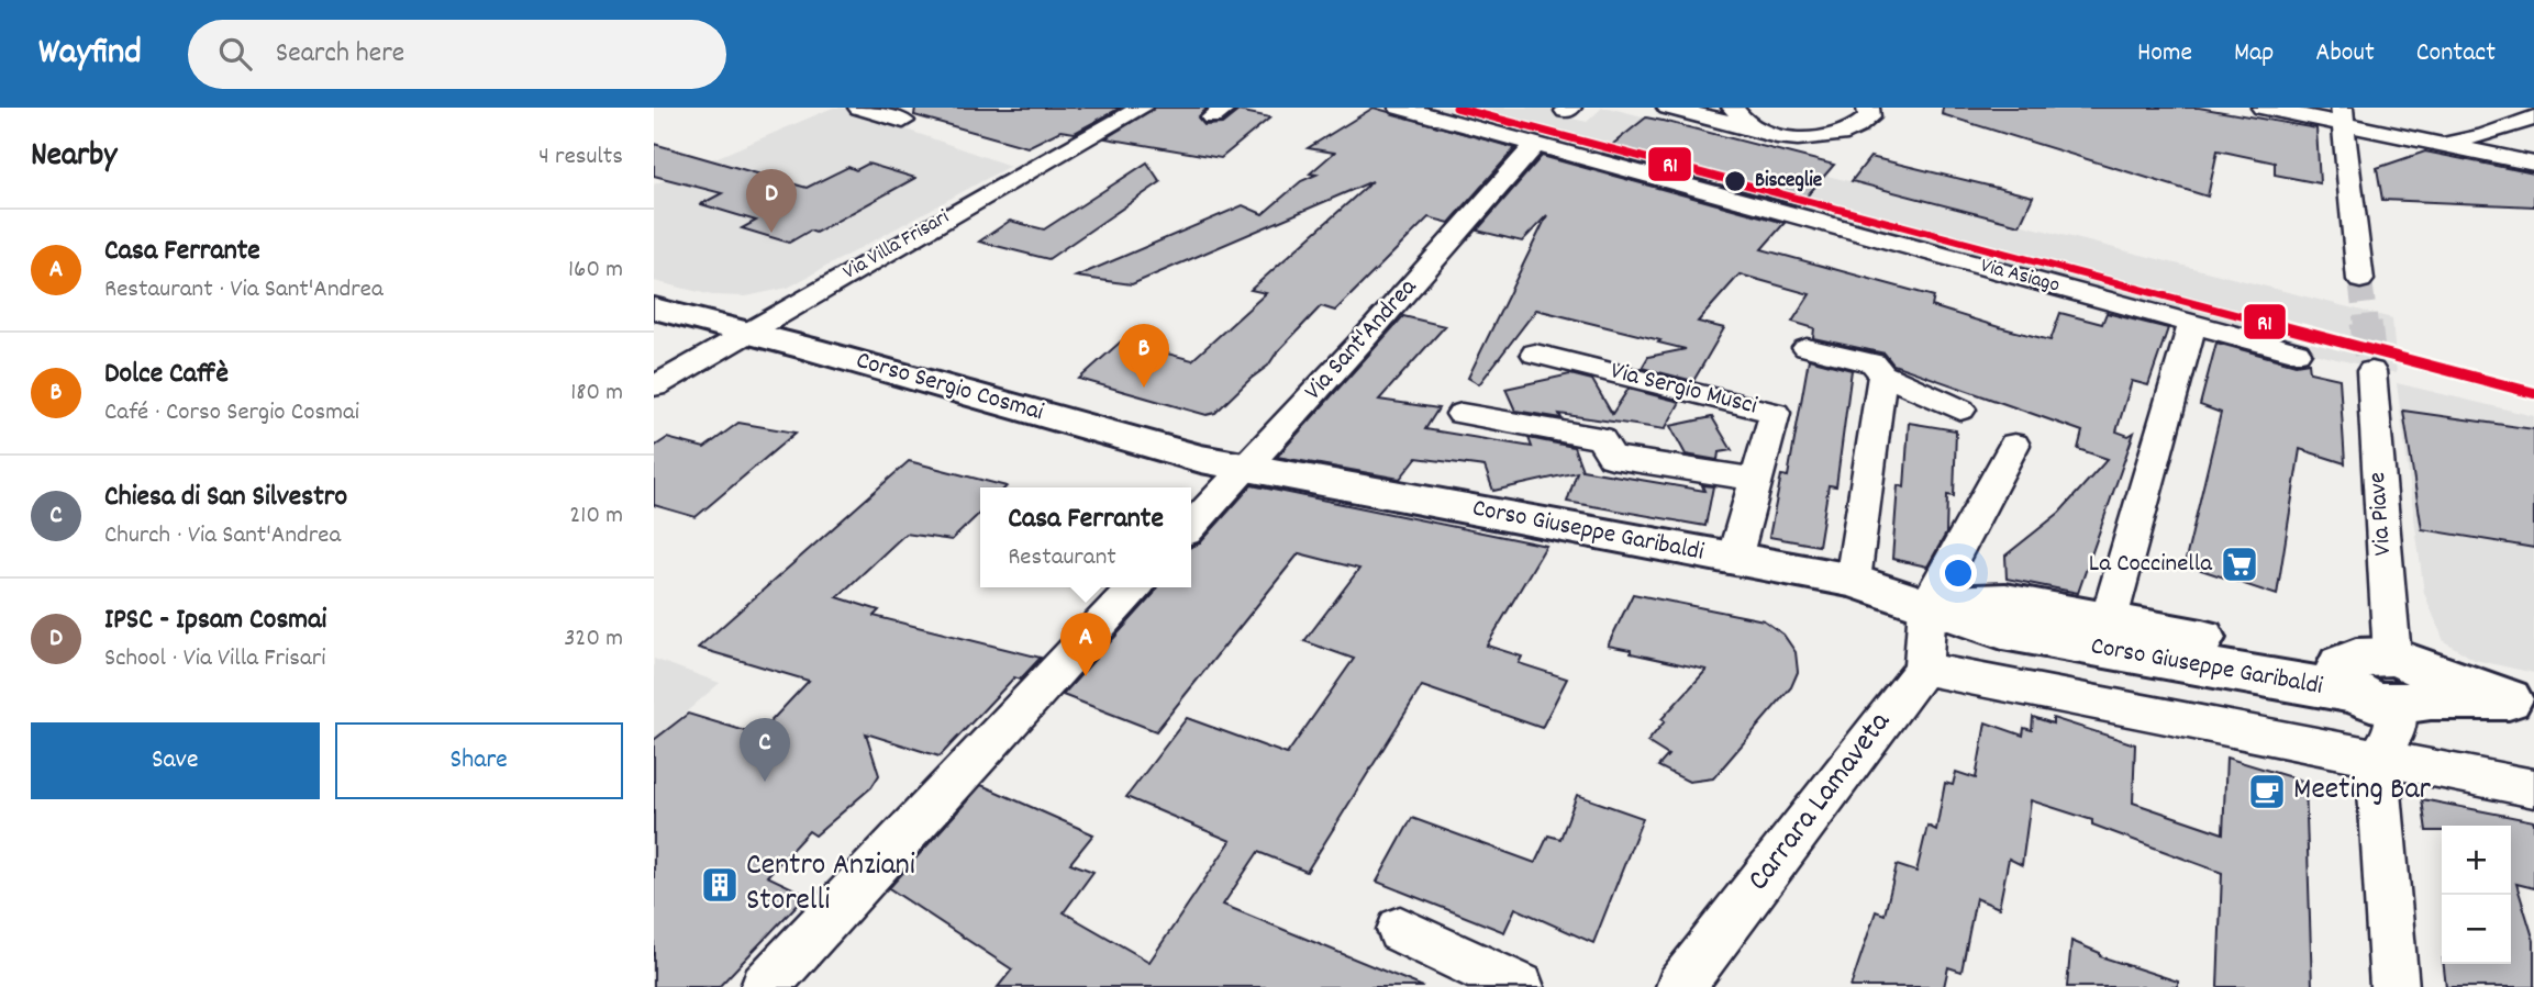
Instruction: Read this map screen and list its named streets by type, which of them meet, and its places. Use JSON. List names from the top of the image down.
{
  "streets": {
    "main road": ["Corso Sergio Cosmai", "Corso Giuseppe Garibaldi"],
    "street": [
      "Via Villa Frisari",
      "Via Asiago",
      "Via Sant'Andrea",
      "Via Sergio Musci",
      "Via Piave",
      "Carrara Lamaveta"
    ]
  },
  "crossings": [
    ["Via Villa Frisari", "Corso Sergio Cosmai"],
    ["Via Asiago", "Via Sant'Andrea"],
    ["Via Sant'Andrea", "Corso Sergio Cosmai"],
    ["Via Sant'Andrea", "Corso Giuseppe Garibaldi"],
    ["Corso Sergio Cosmai", "Corso Giuseppe Garibaldi"],
    ["Via Sergio Musci", "Corso Giuseppe Garibaldi"],
    ["Via Piave", "Corso Giuseppe Garibaldi"]
  ],
  "places": {
    "other": ["Bisceglie"],
    "supermarket": ["La Coccinella"],
    "cafe": ["Meeting Bar"],
    "building": ["Centro Anziani Storelli"]
  },
  "lines": ["transit line R1"],
  "page": {
    "header": "Wayfind",
    "search": "Search here",
    "nav": [
      "Home",
      "Map",
      "About",
      "Contact"
    ],
    "heading": ["Nearby", "4 results"],
    "pins": [
      "D",
      "B",
      "A",
      "C"
    ],
    "list": [
      {
        "mark": "A",
        "name": "Casa Ferrante",
        "note": "Restaurant · Via Sant'Andrea",
        "value": "160 m"
      },
      {
        "mark": "B",
        "name": "Dolce Caffè",
        "note": "Café · Corso Sergio Cosmai",
        "value": "180 m"
      },
      {
        "mark": "C",
        "name": "Chiesa di San Silvestro",
        "note": "Church · Via Sant'Andrea",
        "value": "210 m"
      },
      {
        "mark": "D",
        "name": "IPSC - Ipsam Cosmai",
        "note": "School · Via Villa Frisari",
        "value": "320 m"
      }
    ],
    "popup": ["Casa Ferrante", "Restaurant"],
    "buttons": ["Save", "Share"],
    "map_buttons": ["+", "−"]
  }
}
